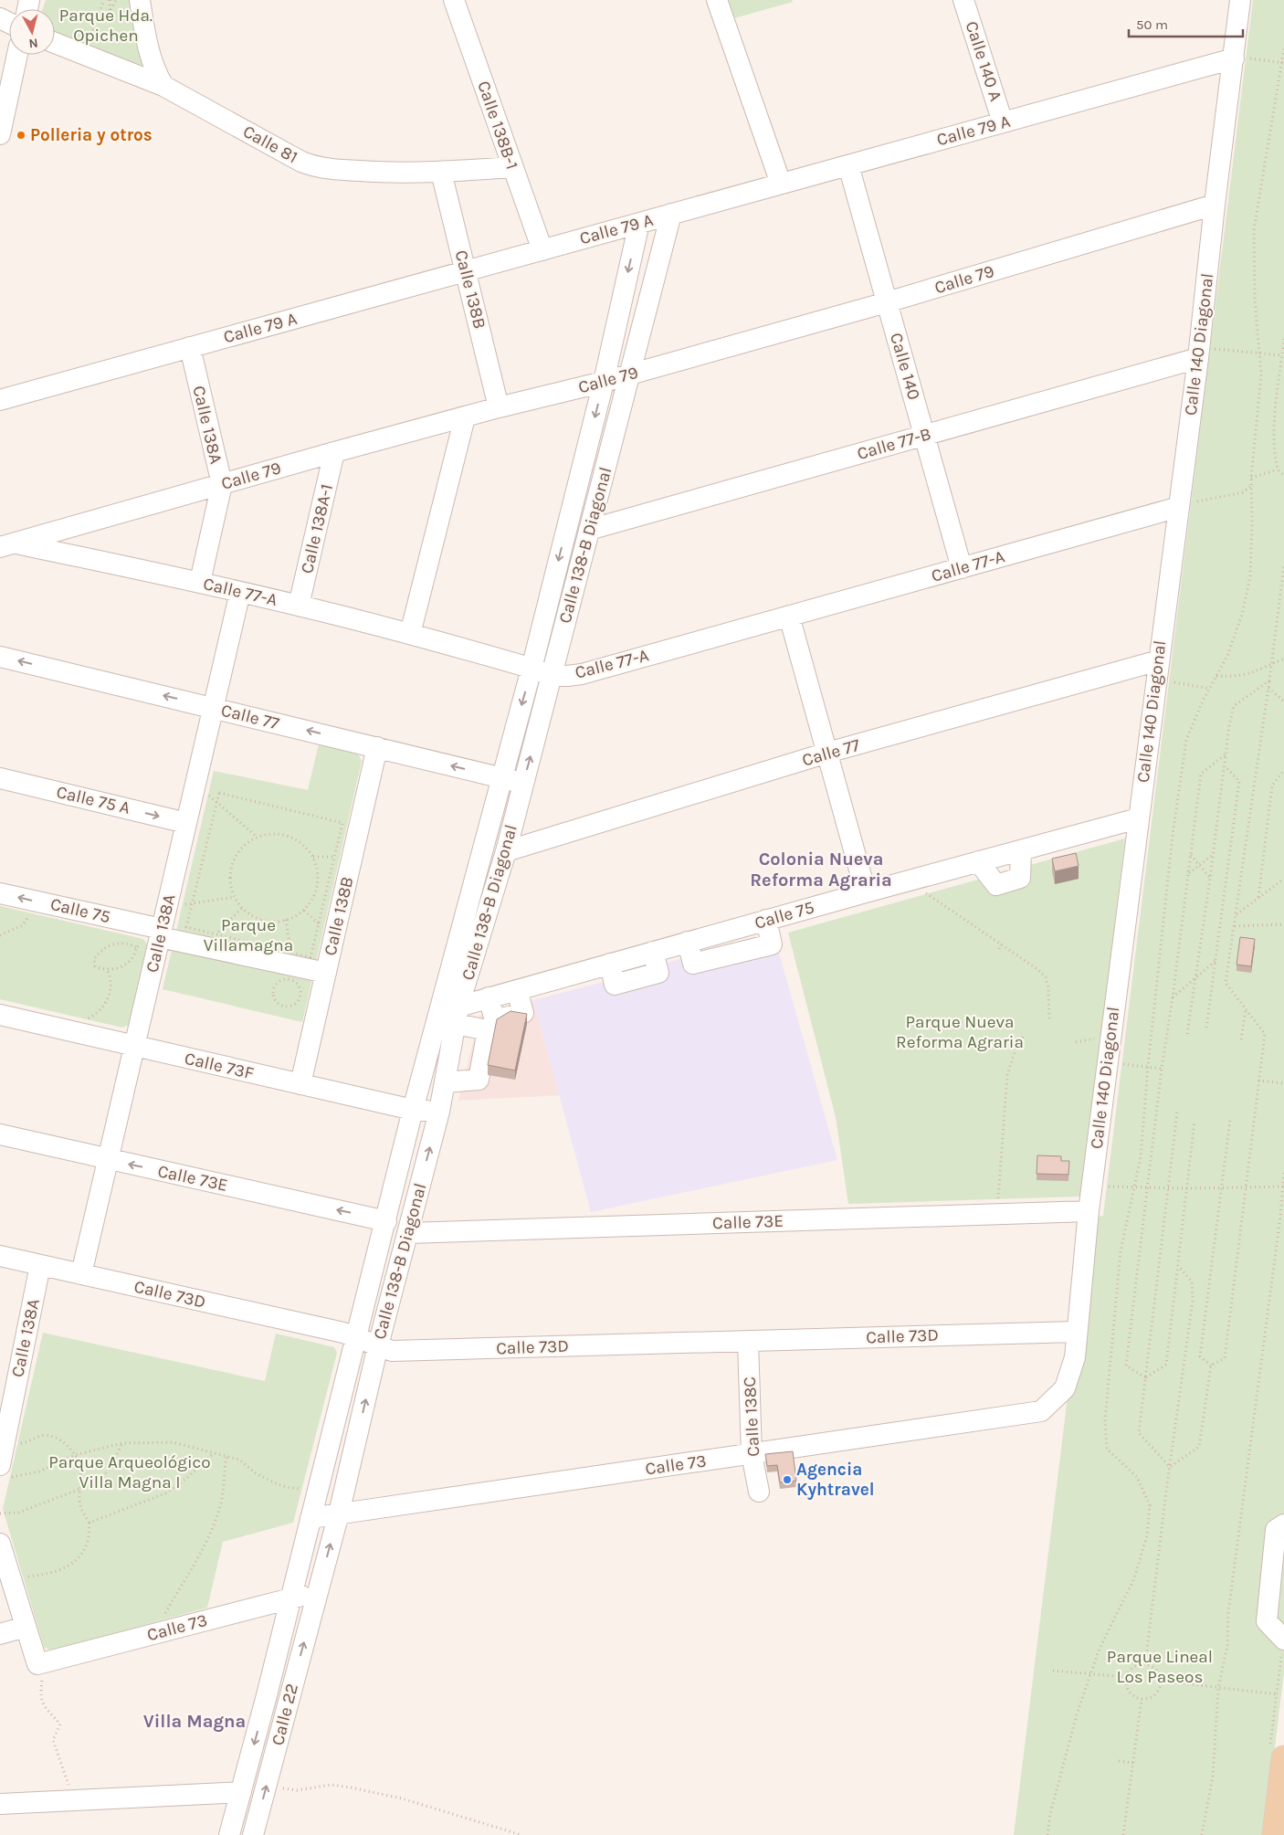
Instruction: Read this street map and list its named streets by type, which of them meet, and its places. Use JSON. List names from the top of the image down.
{
  "streets": {
    "street": [
      "Calle 140 A",
      "Calle 138B-1",
      "Calle 79 A",
      "Calle 81",
      "Calle 79",
      "Calle 138B",
      "Calle 140 Diagonal",
      "Calle 140",
      "Calle 138A",
      "Calle 77-B",
      "Calle 138A-1",
      "Calle 138-B Diagonal",
      "Calle 77-A",
      "Calle 77",
      "Calle 75 A",
      "Calle 75",
      "Calle 73F",
      "Calle 73E",
      "Calle 73D",
      "Calle 138C",
      "Calle 73",
      "Calle 22"
    ]
  },
  "crossings": [
    ["Calle 140 A", "Calle 79 A"],
    ["Calle 138B-1", "Calle 79 A"],
    ["Calle 138B-1", "Calle 81"],
    ["Calle 79 A", "Calle 138B"],
    ["Calle 79 A", "Calle 140 Diagonal"],
    ["Calle 79 A", "Calle 140"],
    ["Calle 79 A", "Calle 138A"],
    ["Calle 79 A", "Calle 138-B Diagonal"],
    ["Calle 81", "Calle 138B"],
    ["Calle 79", "Calle 138B"],
    ["Calle 79", "Calle 140 Diagonal"],
    ["Calle 79", "Calle 140"],
    ["Calle 79", "Calle 138A"],
    ["Calle 79", "Calle 138A-1"],
    ["Calle 79", "Calle 138-B Diagonal"],
    ["Calle 79", "Calle 77-A"],
    ["Calle 138B", "Calle 77"],
    ["Calle 138B", "Calle 75"],
    ["Calle 138B", "Calle 73F"],
    ["Calle 140 Diagonal", "Calle 77-B"],
    ["Calle 140 Diagonal", "Calle 77-A"],
    ["Calle 140 Diagonal", "Calle 77"],
    ["Calle 140 Diagonal", "Calle 75"],
    ["Calle 140 Diagonal", "Calle 73E"],
    ["Calle 140 Diagonal", "Calle 73D"],
    ["Calle 140 Diagonal", "Calle 73"],
    ["Calle 140", "Calle 77-B"],
    ["Calle 140", "Calle 77-A"],
    ["Calle 138A", "Calle 77-A"],
    ["Calle 138A", "Calle 77"],
    ["Calle 138A", "Calle 75 A"],
    ["Calle 138A", "Calle 75"],
    ["Calle 138A", "Calle 73F"],
    ["Calle 138A", "Calle 73E"],
    ["Calle 138A", "Calle 73D"],
    ["Calle 77-B", "Calle 138-B Diagonal"],
    ["Calle 138A-1", "Calle 77-A"],
    ["Calle 138-B Diagonal", "Calle 77-A"],
    ["Calle 138-B Diagonal", "Calle 77"],
    ["Calle 138-B Diagonal", "Calle 75"],
    ["Calle 138-B Diagonal", "Calle 73F"],
    ["Calle 138-B Diagonal", "Calle 73E"],
    ["Calle 138-B Diagonal", "Calle 73D"],
    ["Calle 138-B Diagonal", "Calle 73"],
    ["Calle 138-B Diagonal", "Calle 22"],
    ["Calle 73D", "Calle 138C"],
    ["Calle 138C", "Calle 73"],
    ["Calle 73", "Calle 22"]
  ],
  "one_way": ["Calle 77", "Calle 75 A"],
  "districts": ["Colonia Nueva Reforma Agraria", "Villa Magna"],
  "parks": [
    "Parque Hda. Opichen",
    "Parque Villamagna",
    "Parque Nueva Reforma Agraria",
    "Parque Arqueológico Villa Magna I",
    "Parque Lineal Los Paseos"
  ],
  "places": ["Polleria y otros", "Agencia Kyhtravel"],
  "scale_bar": "50 m",
  "north": "bottom"
}
